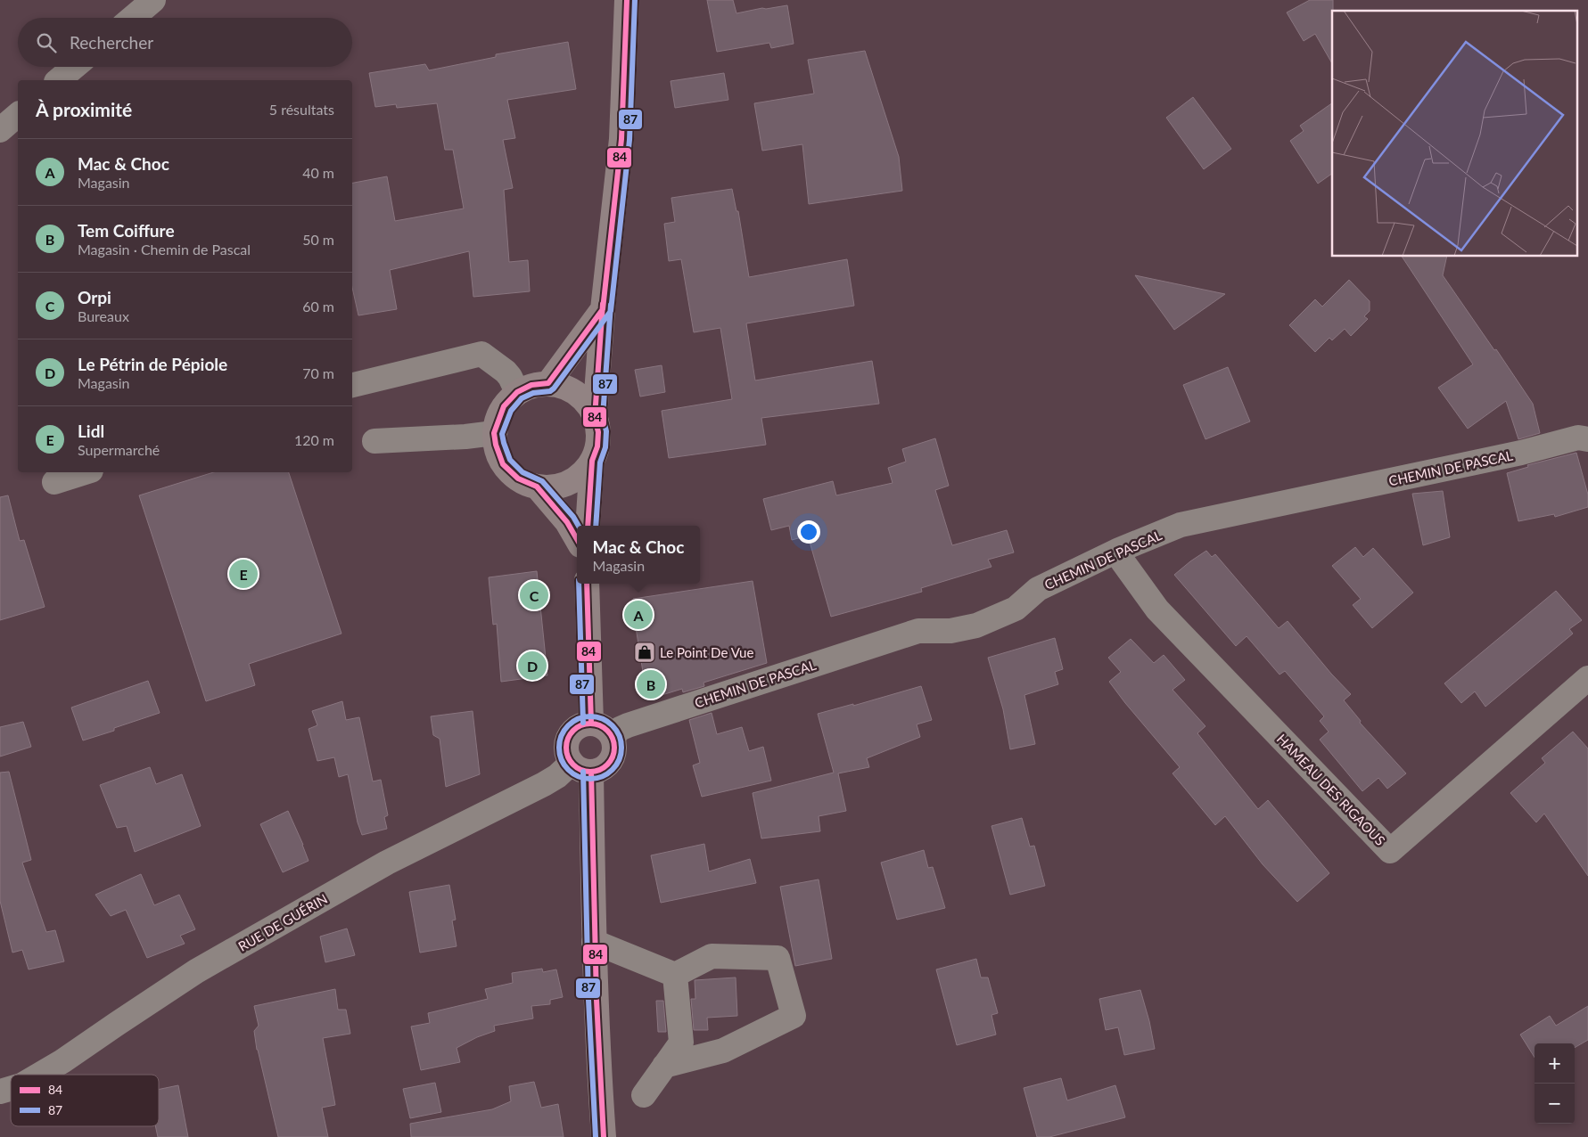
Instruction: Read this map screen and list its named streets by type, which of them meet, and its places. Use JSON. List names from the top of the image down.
{
  "streets": {
    "street": ["CHEMIN DE PASCAL", "HAMEAU DES RIGAOUS", "RUE DE GUÉRIN"]
  },
  "crossings": [
    ["CHEMIN DE PASCAL", "HAMEAU DES RIGAOUS"],
    ["CHEMIN DE PASCAL", "RUE DE GUÉRIN"]
  ],
  "places": {
    "shop": ["Le Point De Vue"]
  },
  "lines": ["transit line 84", "transit line 87"],
  "legend": ["84", "87"],
  "page": {
    "search": "Rechercher",
    "heading": ["À proximité", "5 résultats"],
    "list": [
      {
        "mark": "A",
        "name": "Mac & Choc",
        "note": "Magasin",
        "value": "40 m"
      },
      {
        "mark": "B",
        "name": "Tem Coiffure",
        "note": "Magasin · Chemin de Pascal",
        "value": "50 m"
      },
      {
        "mark": "C",
        "name": "Orpi",
        "note": "Bureaux",
        "value": "60 m"
      },
      {
        "mark": "D",
        "name": "Le Pétrin de Pépiole",
        "note": "Magasin",
        "value": "70 m"
      },
      {
        "mark": "E",
        "name": "Lidl",
        "note": "Supermarché",
        "value": "120 m"
      }
    ],
    "popup": ["Mac & Choc", "Magasin"],
    "pins": [
      "E",
      "C",
      "A",
      "D",
      "B"
    ],
    "map_buttons": ["+", "−"]
  }
}
